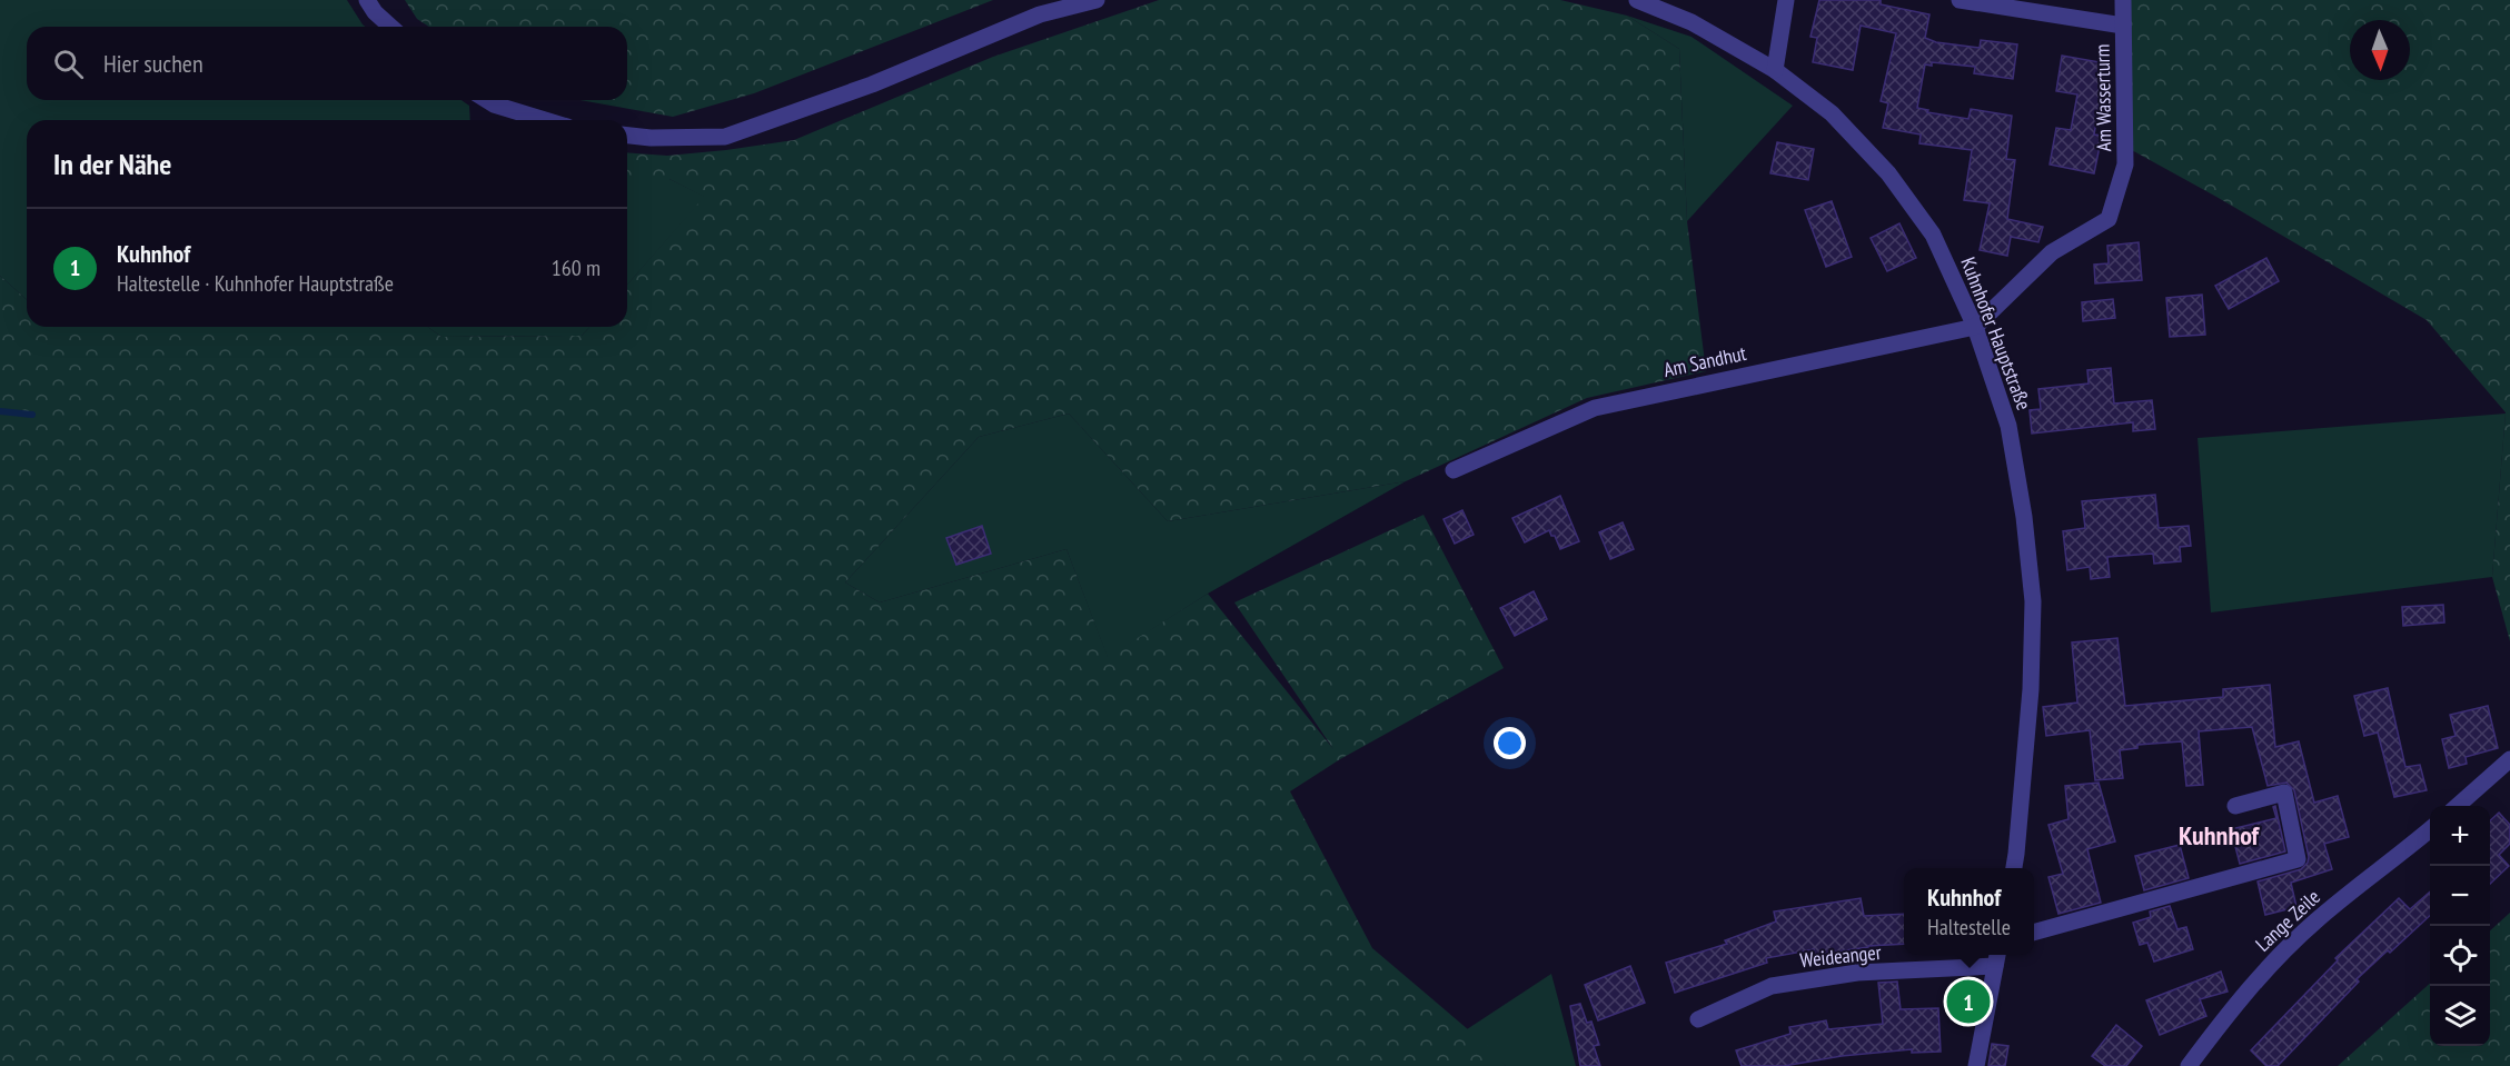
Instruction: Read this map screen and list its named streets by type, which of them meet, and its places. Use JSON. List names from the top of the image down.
{
  "streets": {
    "street": [
      "Am Wasserturm",
      "Kuhnhofer Hauptstraße",
      "Am Sandhut",
      "Lange Zeile",
      "Weideanger"
    ]
  },
  "crossings": [
    ["Am Wasserturm", "Kuhnhofer Hauptstraße"],
    ["Am Wasserturm", "Am Sandhut"],
    ["Kuhnhofer Hauptstraße", "Am Sandhut"]
  ],
  "districts": ["Kuhnhof"],
  "north": "bottom",
  "page": {
    "search": "Hier suchen",
    "heading": "In der Nähe",
    "list": [
      {
        "mark": "1",
        "name": "Kuhnhof",
        "note": "Haltestelle · Kuhnhofer Hauptstraße",
        "value": "160 m"
      }
    ],
    "map_buttons": ["+", "−"],
    "popup": ["Kuhnhof", "Haltestelle"],
    "pins": "1"
  }
}
